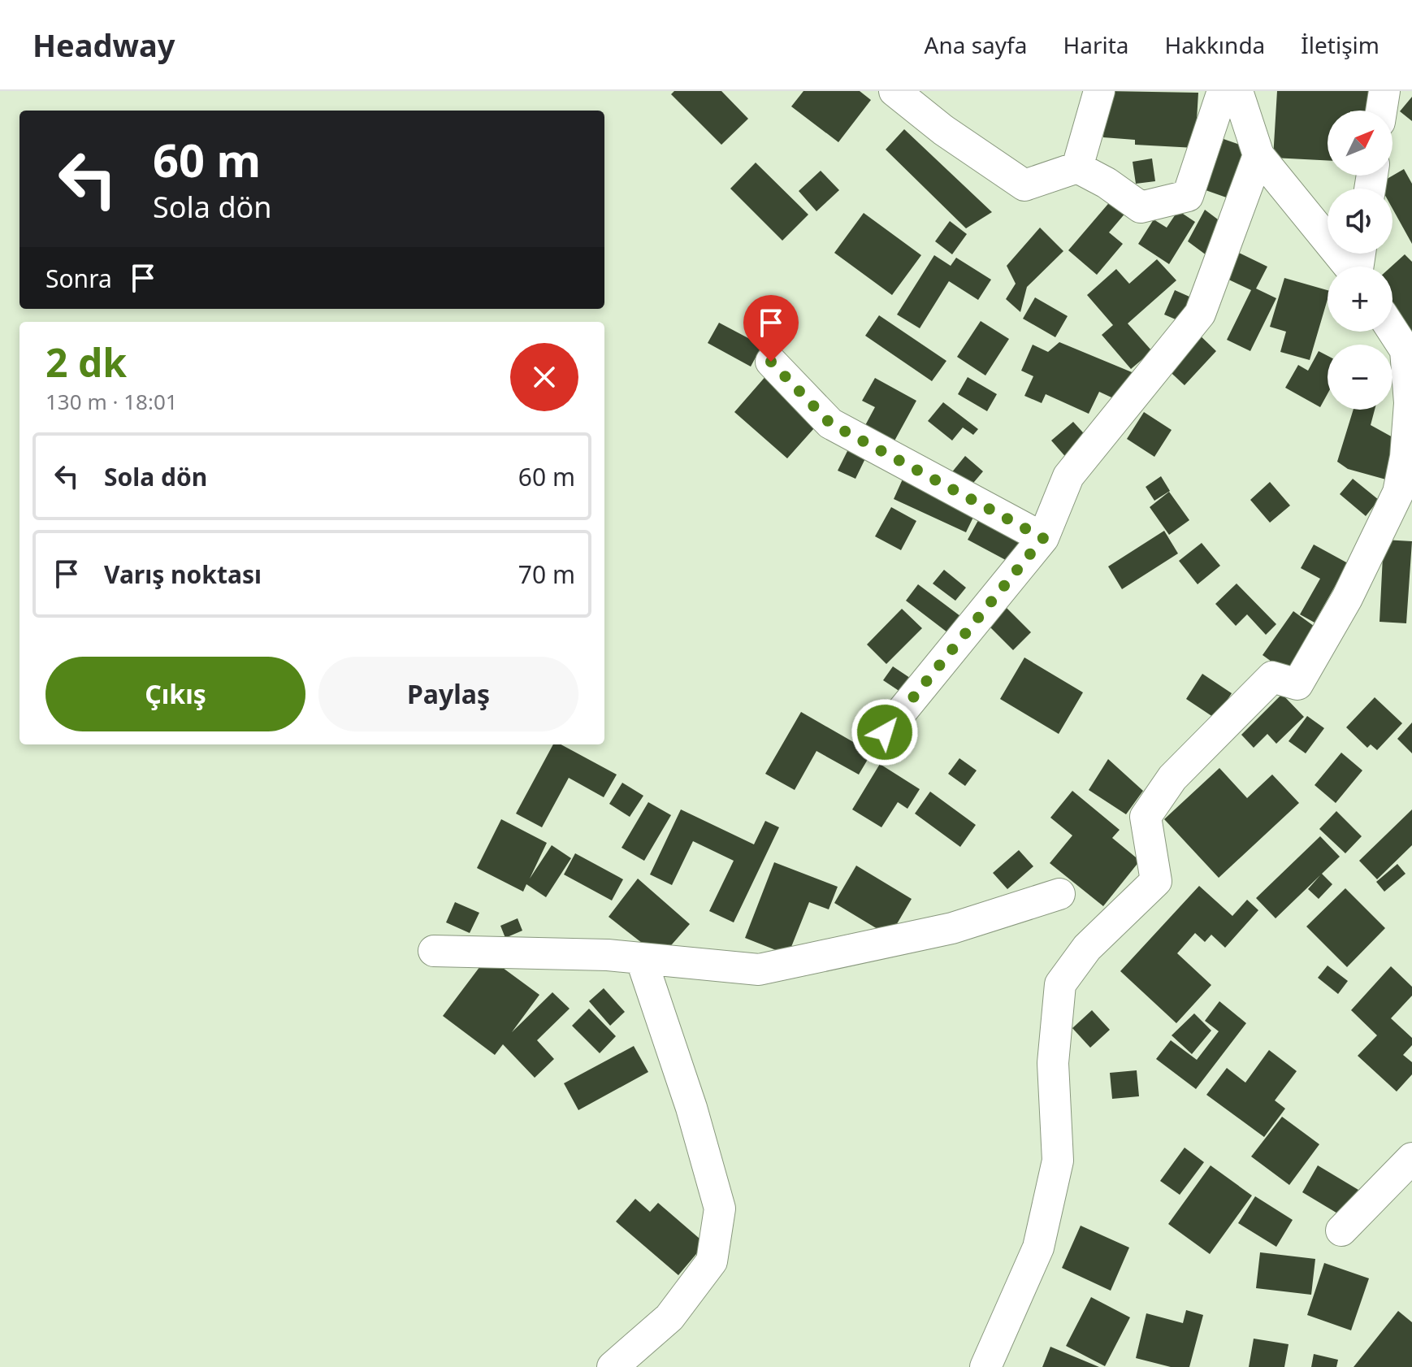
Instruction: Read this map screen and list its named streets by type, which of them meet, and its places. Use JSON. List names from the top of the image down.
{
  "north": "top right",
  "page": {
    "header": "Headway",
    "nav": [
      "Ana sayfa",
      "Harita",
      "Hakkında",
      "İletişim"
    ],
    "map_buttons": ["+", "−"],
    "turn": ["60 m", "Sola dön"],
    "then": "Sonra",
    "heading": ["2 dk", "130 m · 18:01"],
    "list": [
      {
        "name": "Sola dön",
        "value": "60 m"
      },
      {
        "name": "Varış noktası",
        "value": "70 m"
      }
    ],
    "buttons": ["Çıkış", "Paylaş"]
  }
}
